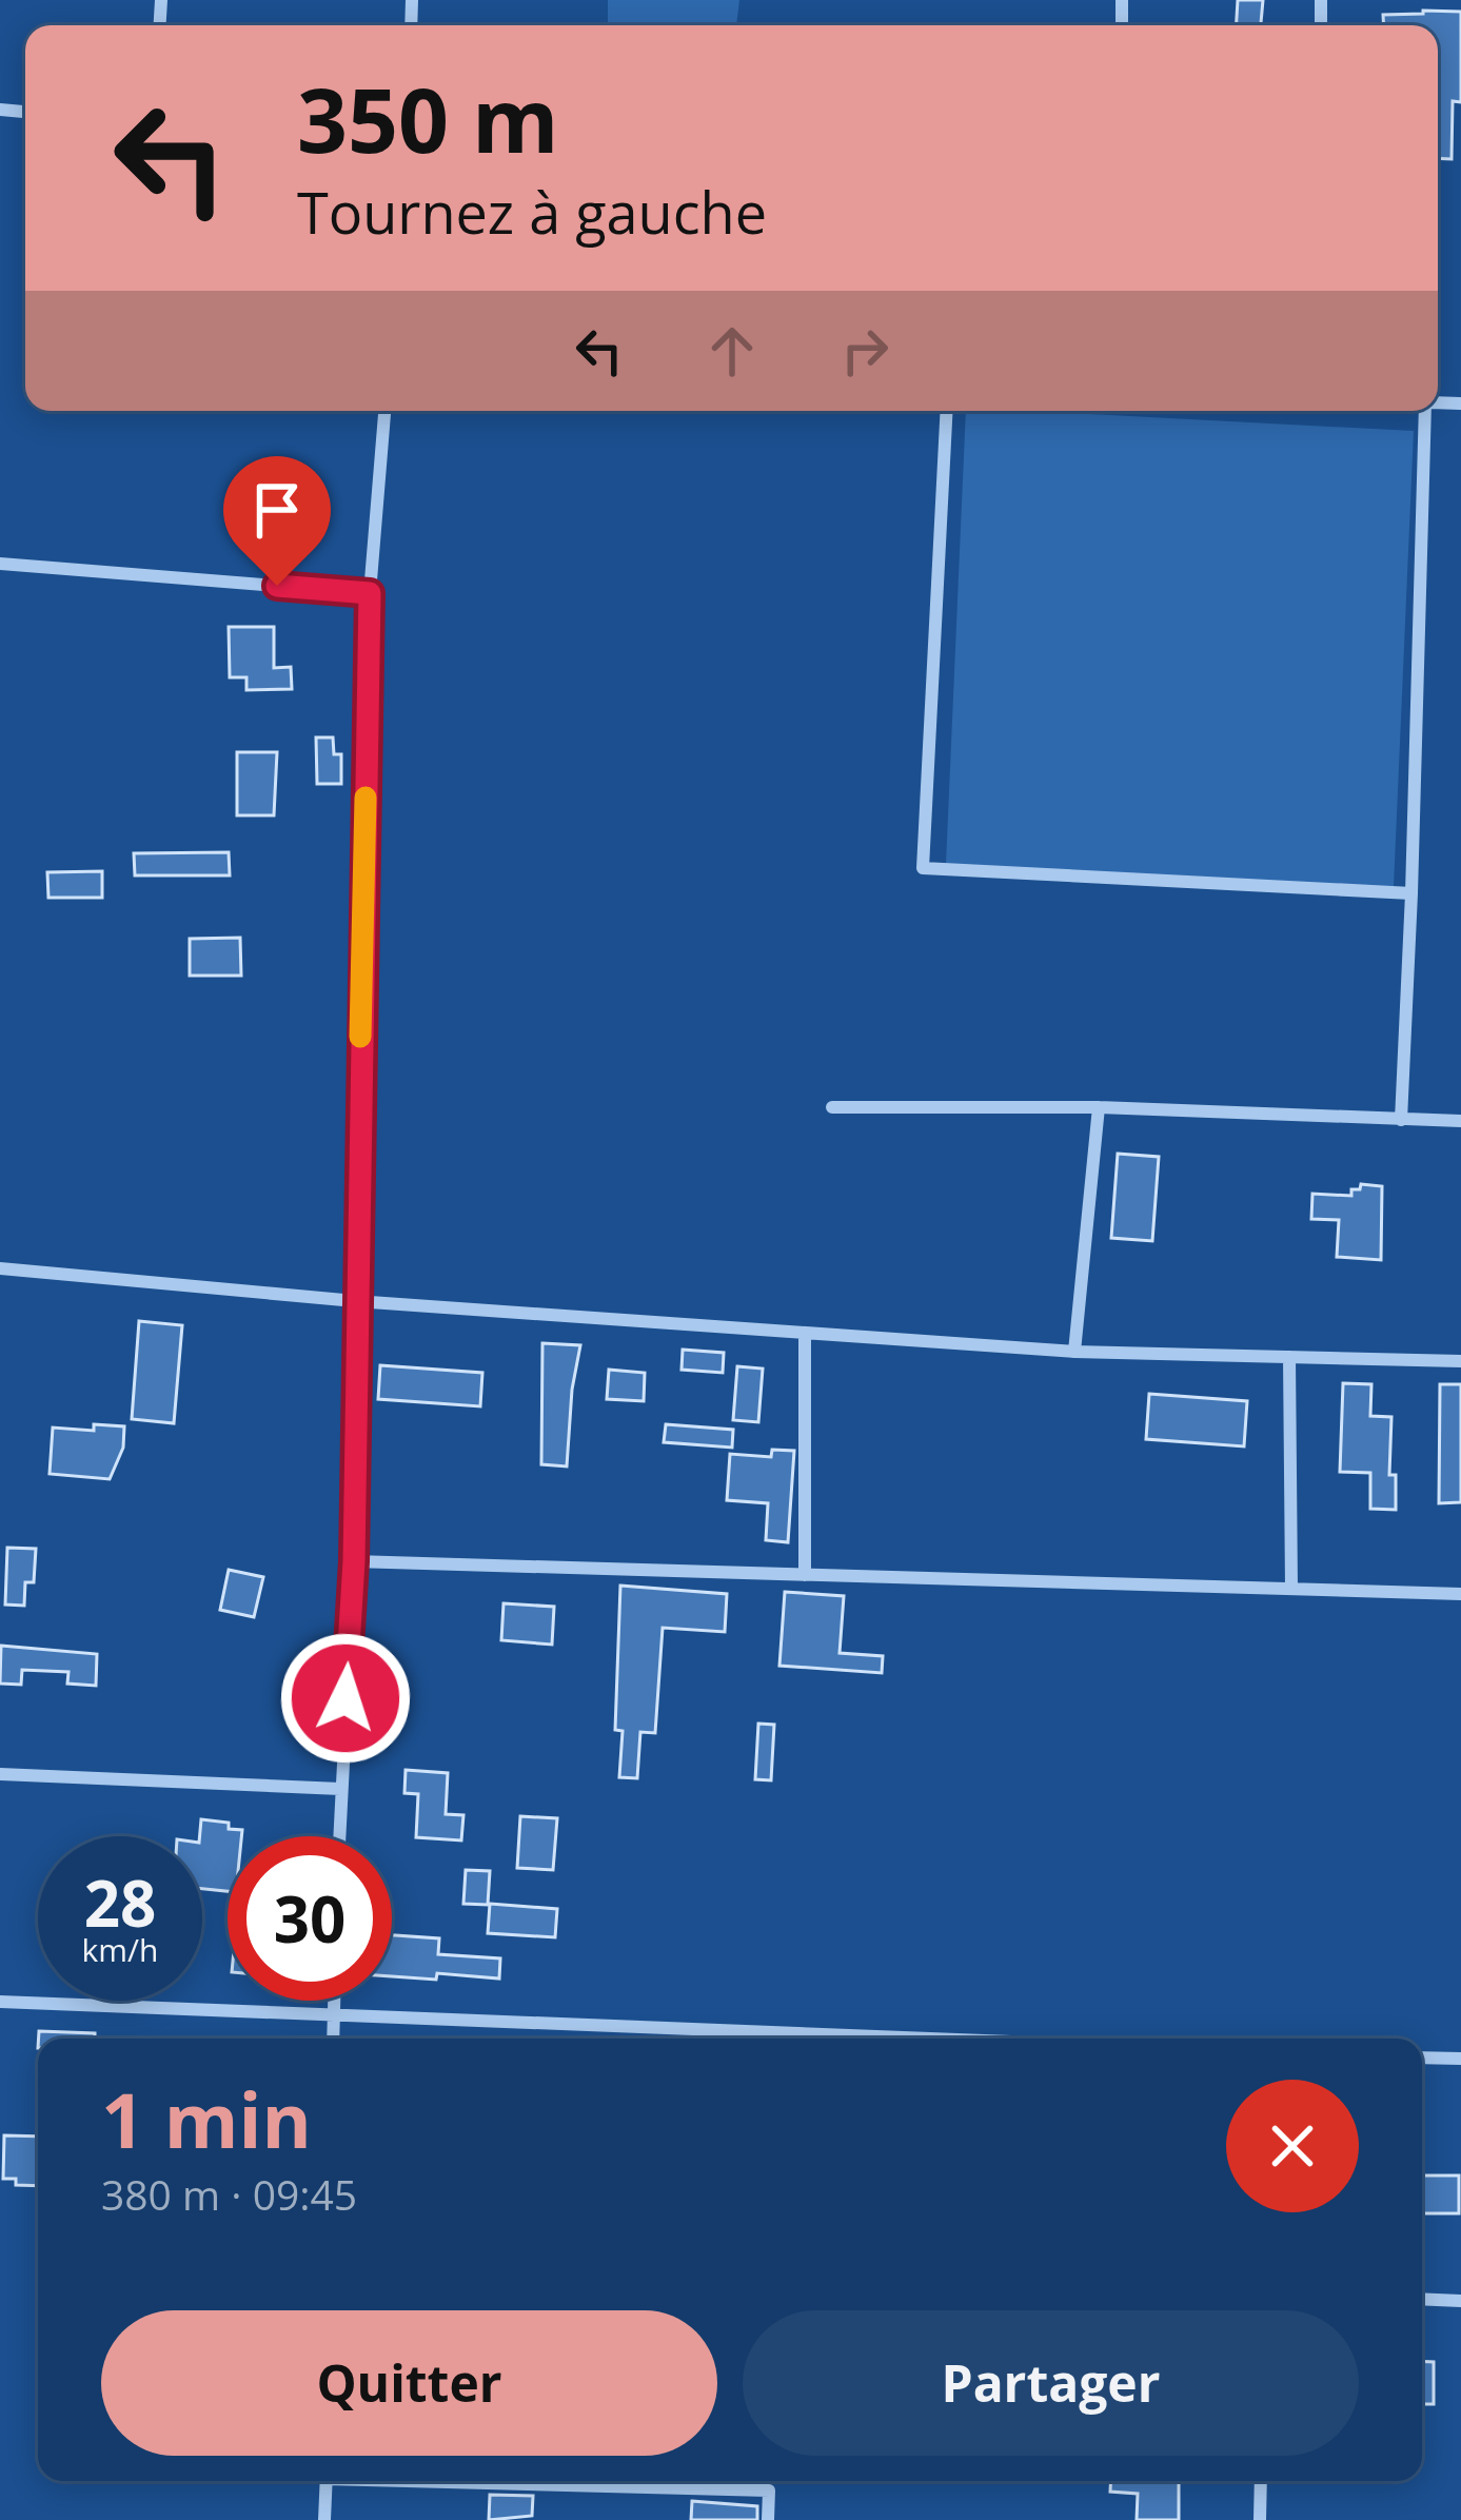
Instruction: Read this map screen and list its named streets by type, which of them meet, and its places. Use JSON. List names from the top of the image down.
{
  "page": {
    "turn": ["350 m", "Tournez à gauche"],
    "speed": "28 km/h",
    "limit": "30",
    "heading": ["1 min", "380 m · 09:45"],
    "buttons": ["Quitter", "Partager"]
  }
}
